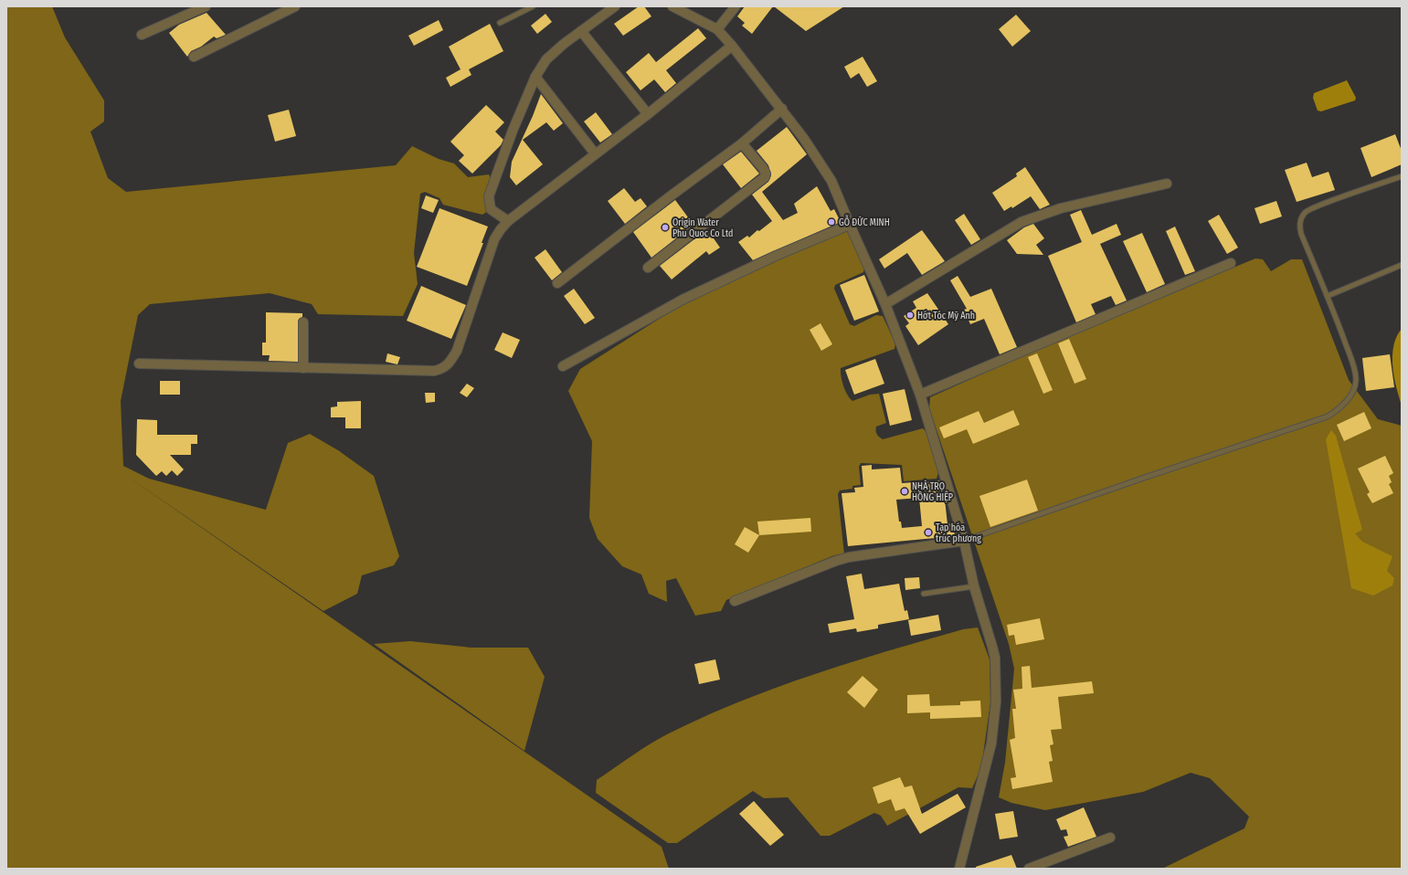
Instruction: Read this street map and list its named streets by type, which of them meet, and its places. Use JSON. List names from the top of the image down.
{
  "places": [
    "GỖ ĐỨC MINH",
    "Origin Water Phu Quoc Co Ltd",
    "Hớt Tóc Mỹ Anh",
    "NHÀ TRỌ HỒNG HIỆP",
    "Tạp hóa trúc phương"
  ]
}
